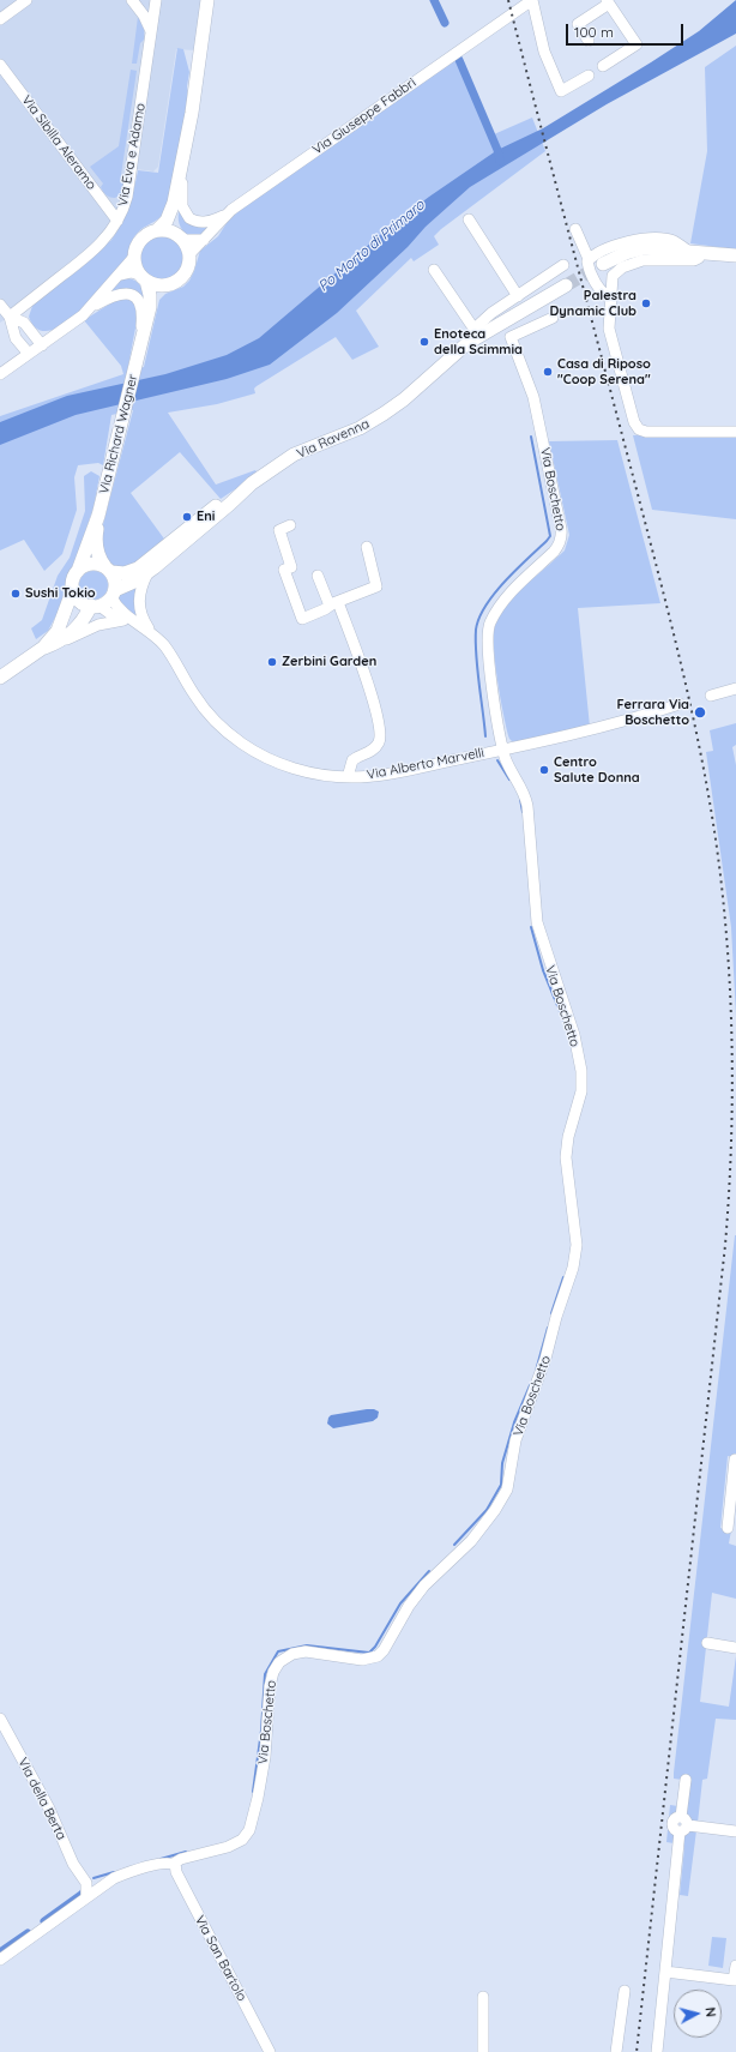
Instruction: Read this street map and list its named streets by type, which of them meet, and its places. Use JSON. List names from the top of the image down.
{
  "streets": {
    "main road": ["Via Richard Wagner", "Via Ravenna"],
    "street": [
      "Via Giuseppe Fabbri",
      "Via Sibilla Aleramo",
      "Via Eva e Adamo",
      "Via Boschetto",
      "Via Alberto Marvelli",
      "Via della Berta",
      "Via San Bartolo"
    ]
  },
  "crossings": [
    ["Via Giuseppe Fabbri", "Via Richard Wagner"],
    ["Via Sibilla Aleramo", "Via Eva e Adamo"],
    ["Via Richard Wagner", "Via Ravenna"],
    ["Via Richard Wagner", "Via Alberto Marvelli"],
    ["Via Ravenna", "Via Alberto Marvelli"],
    ["Via Boschetto", "Via Alberto Marvelli"],
    ["Via Boschetto", "Via della Berta"],
    ["Via Boschetto", "Via San Bartolo"]
  ],
  "water": ["Po Morto di Primaro"],
  "places": [
    "Palestra Dynamic Club",
    "Enoteca della Scimmia",
    "Casa di Riposo \"Coop Serena\"",
    "Eni",
    "Sushi Tokio",
    "Zerbini Garden",
    "Ferrara Via Boschetto",
    "Centro Salute Donna"
  ],
  "scale_bar": "100 m",
  "north": "right"
}
